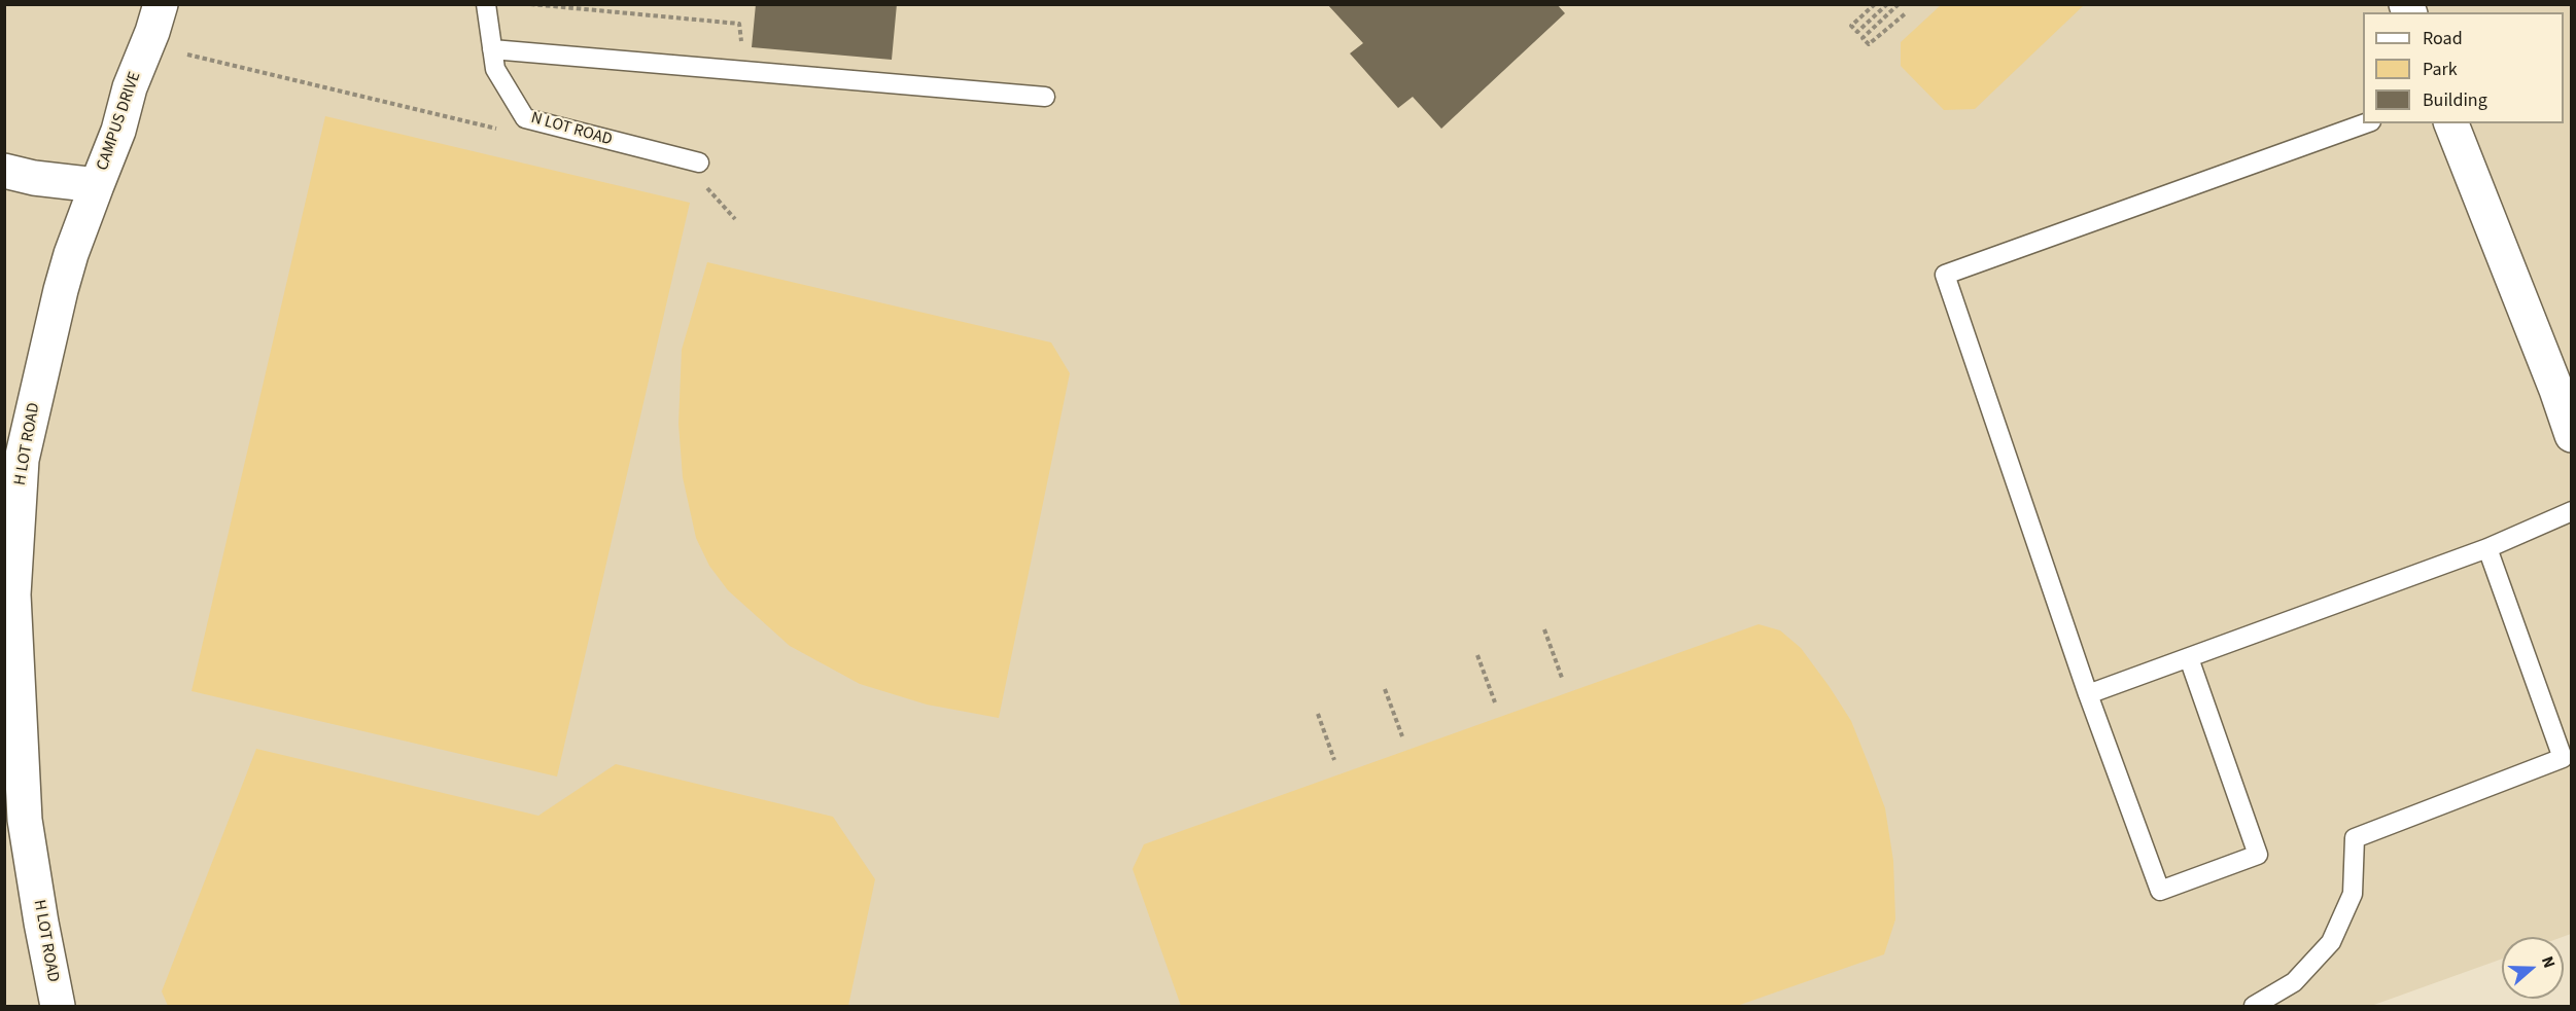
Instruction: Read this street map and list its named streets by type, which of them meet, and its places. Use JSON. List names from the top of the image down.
{
  "streets": {
    "street": ["CAMPUS DRIVE", "H LOT ROAD"],
    "lane": ["N LOT ROAD"]
  },
  "crossings": [
    ["CAMPUS DRIVE", "H LOT ROAD"]
  ],
  "legend": ["Road", "Park", "Building"],
  "north": "right"
}
